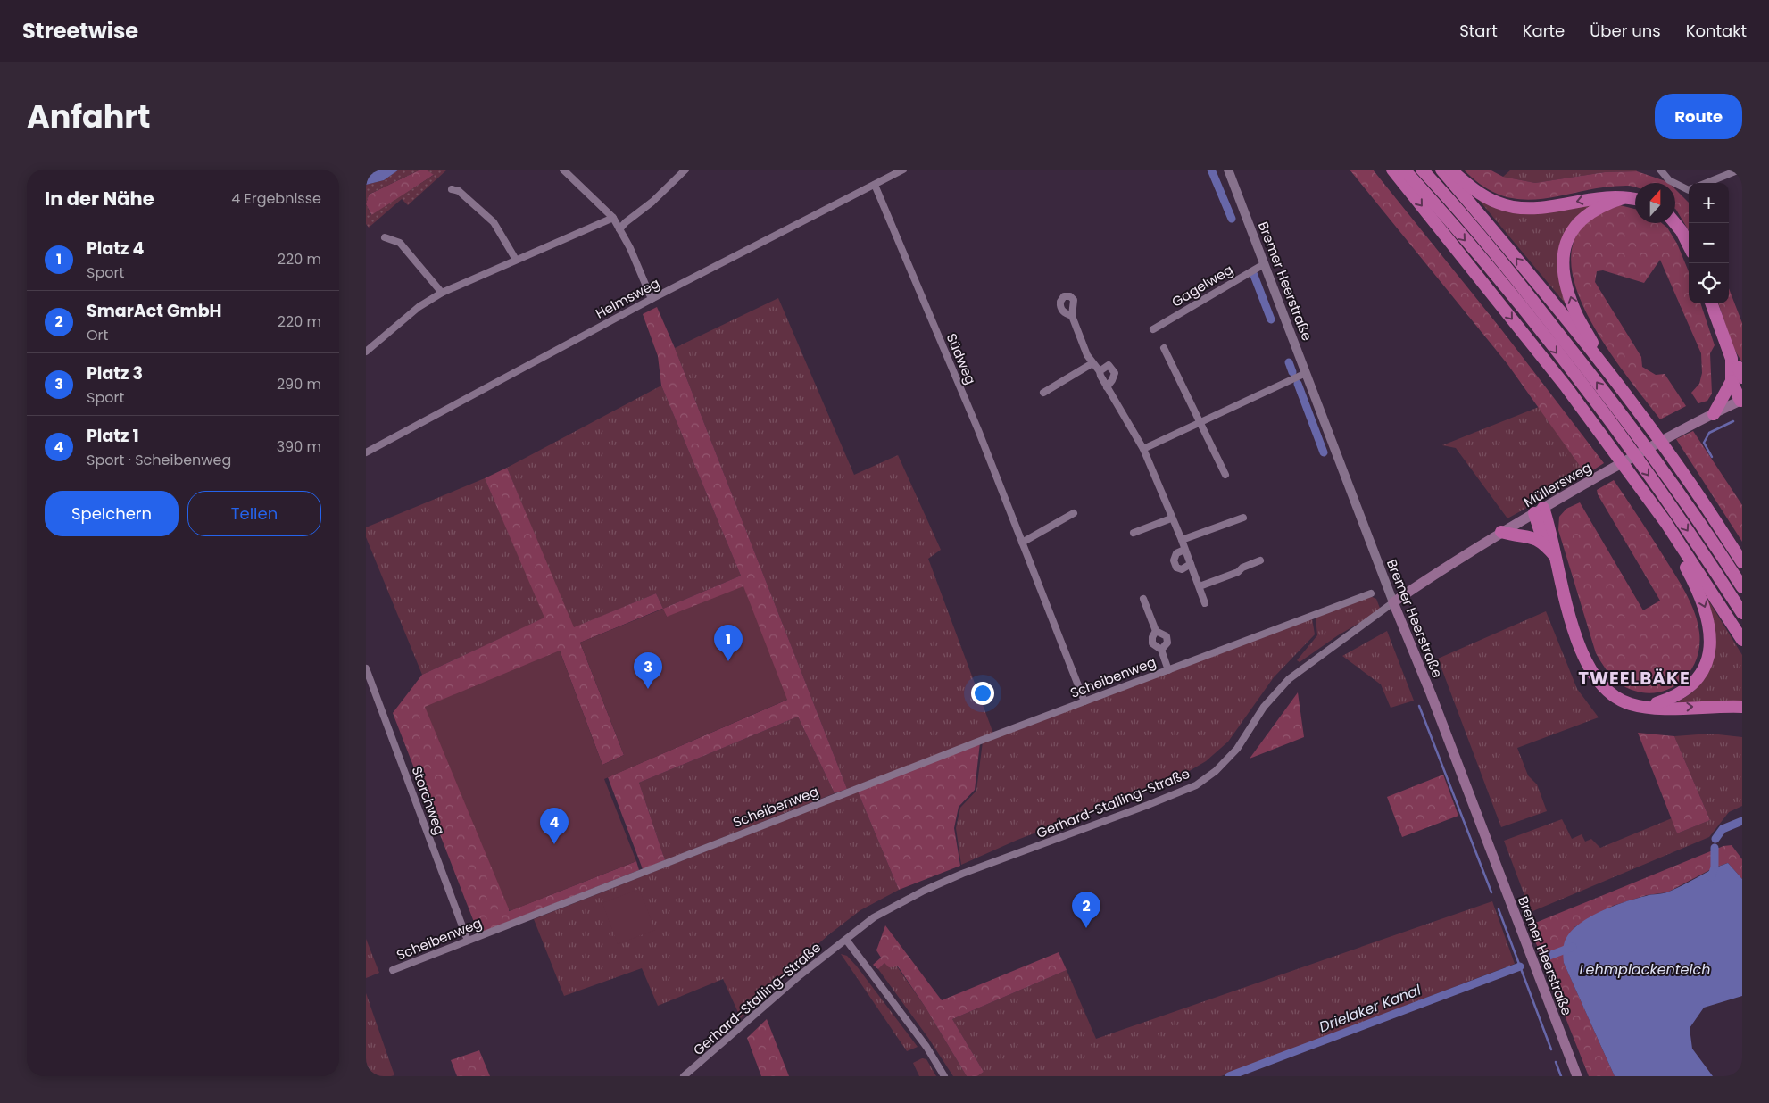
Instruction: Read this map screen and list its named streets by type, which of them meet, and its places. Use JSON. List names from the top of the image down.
{
  "streets": {
    "main road": ["Bremer Heerstraße", "Müllersweg"],
    "street": [
      "Gagelweg",
      "Helmsweg",
      "Südweg",
      "Scheibenweg",
      "Storchweg",
      "Gerhard-Stalling-Straße"
    ]
  },
  "crossings": [
    ["Bremer Heerstraße", "Gagelweg"],
    ["Bremer Heerstraße", "Müllersweg"],
    ["Bremer Heerstraße", "Gerhard-Stalling-Straße"],
    ["Helmsweg", "Südweg"],
    ["Südweg", "Scheibenweg"],
    ["Müllersweg", "Gerhard-Stalling-Straße"],
    ["Scheibenweg", "Storchweg"]
  ],
  "districts": ["TWEELBÄKE"],
  "water": ["Lehmplackenteich", "Drielaker Kanal"],
  "north": "top",
  "page": {
    "header": "Streetwise",
    "nav": [
      "Start",
      "Karte",
      "Über uns",
      "Kontakt"
    ],
    "title": "Anfahrt",
    "buttons": [
      "Route",
      ["Speichern", "Teilen"]
    ],
    "heading": ["In der Nähe", "4 Ergebnisse"],
    "map_buttons": ["+", "−"],
    "list": [
      {
        "mark": "1",
        "name": "Platz 4",
        "note": "Sport",
        "value": "220 m"
      },
      {
        "mark": "2",
        "name": "SmarAct GmbH",
        "note": "Ort",
        "value": "220 m"
      },
      {
        "mark": "3",
        "name": "Platz 3",
        "note": "Sport",
        "value": "290 m"
      },
      {
        "mark": "4",
        "name": "Platz 1",
        "note": "Sport · Scheibenweg",
        "value": "390 m"
      }
    ],
    "pins": [
      "1",
      "3",
      "4",
      "2"
    ]
  }
}
